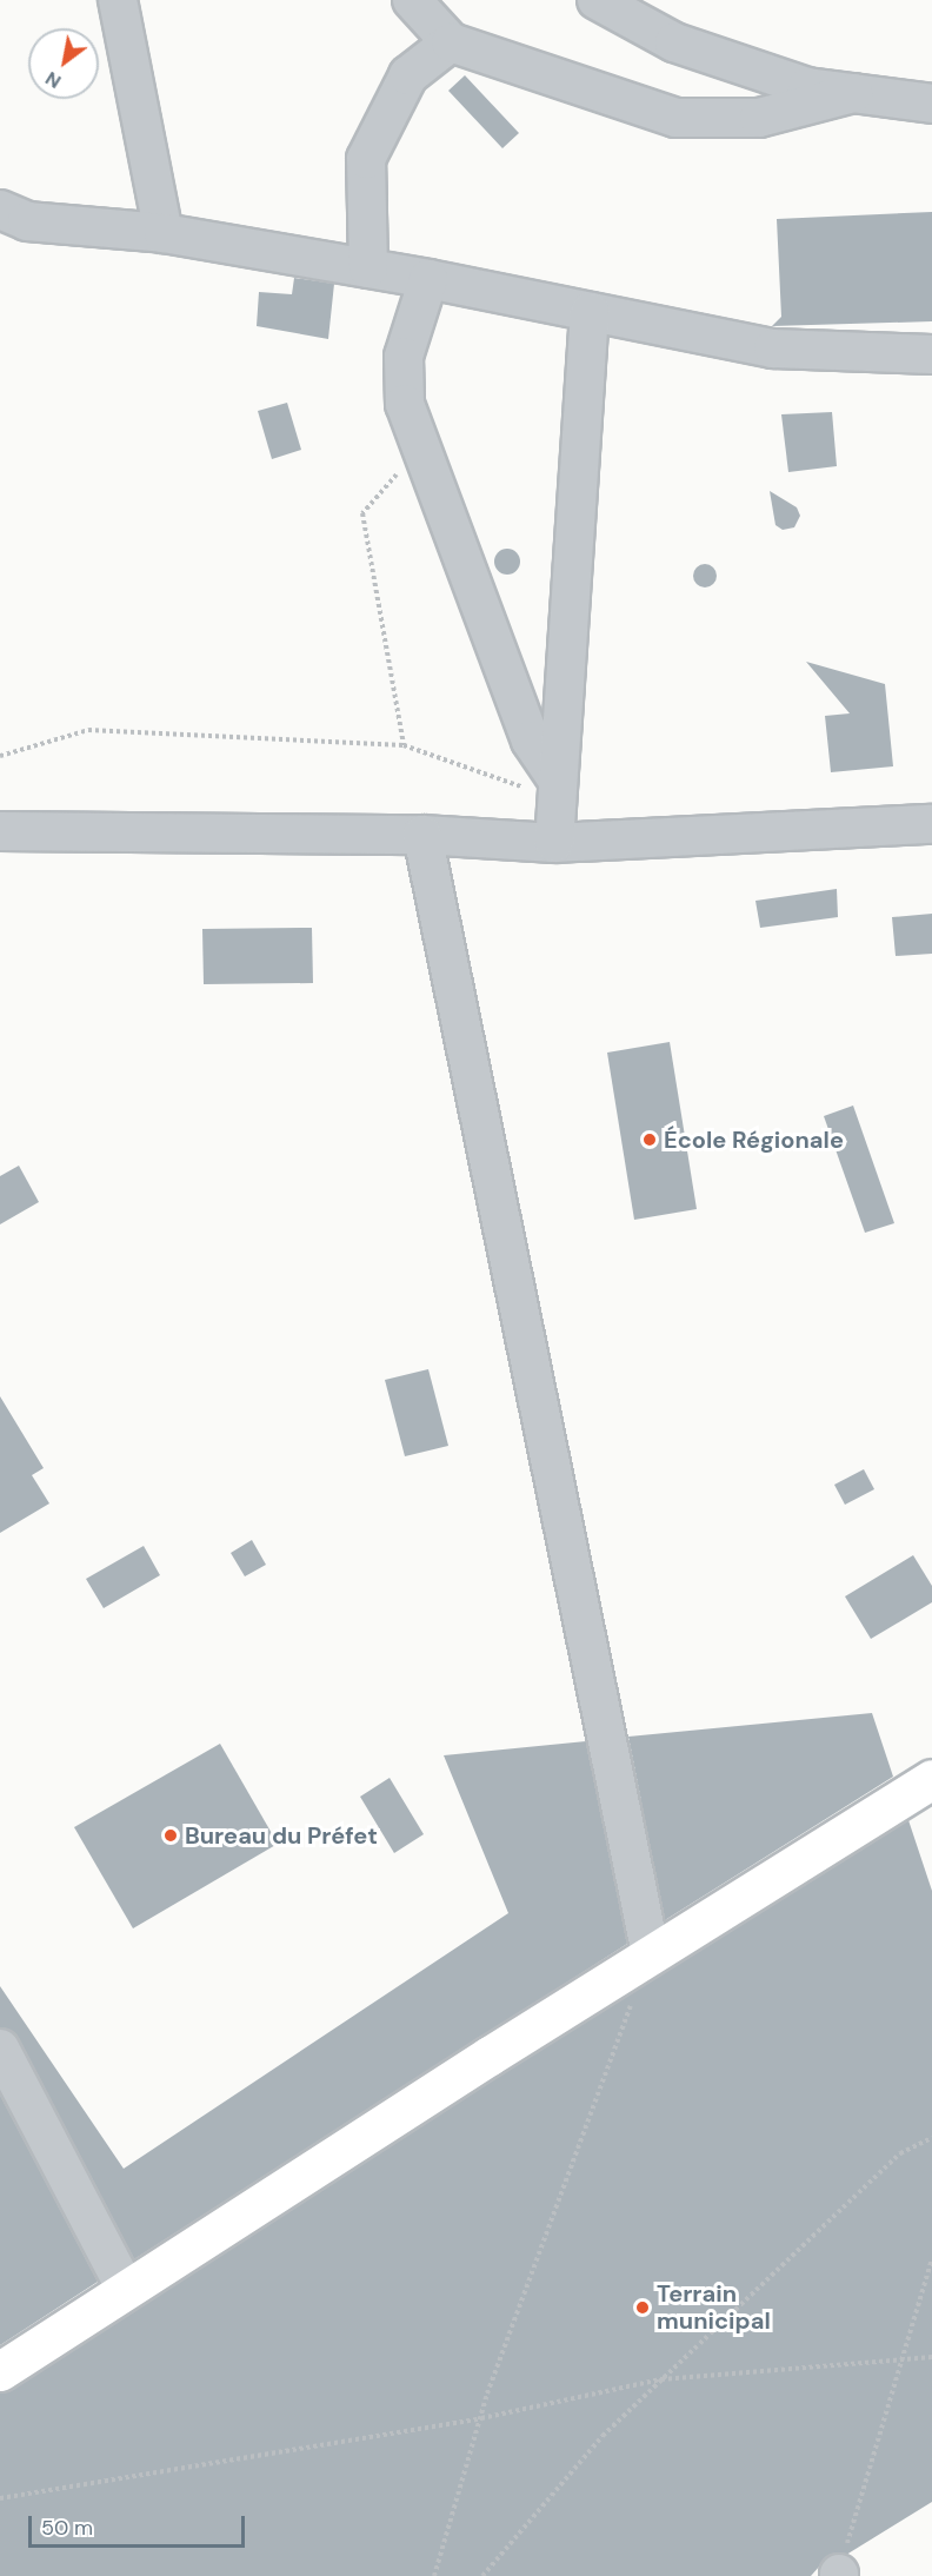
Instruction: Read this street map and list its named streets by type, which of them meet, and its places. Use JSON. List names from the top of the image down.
{
  "places": ["École Régionale", "Bureau du Préfet", "Terrain municipal"],
  "scale_bar": "50 m",
  "north": "bottom left"
}
